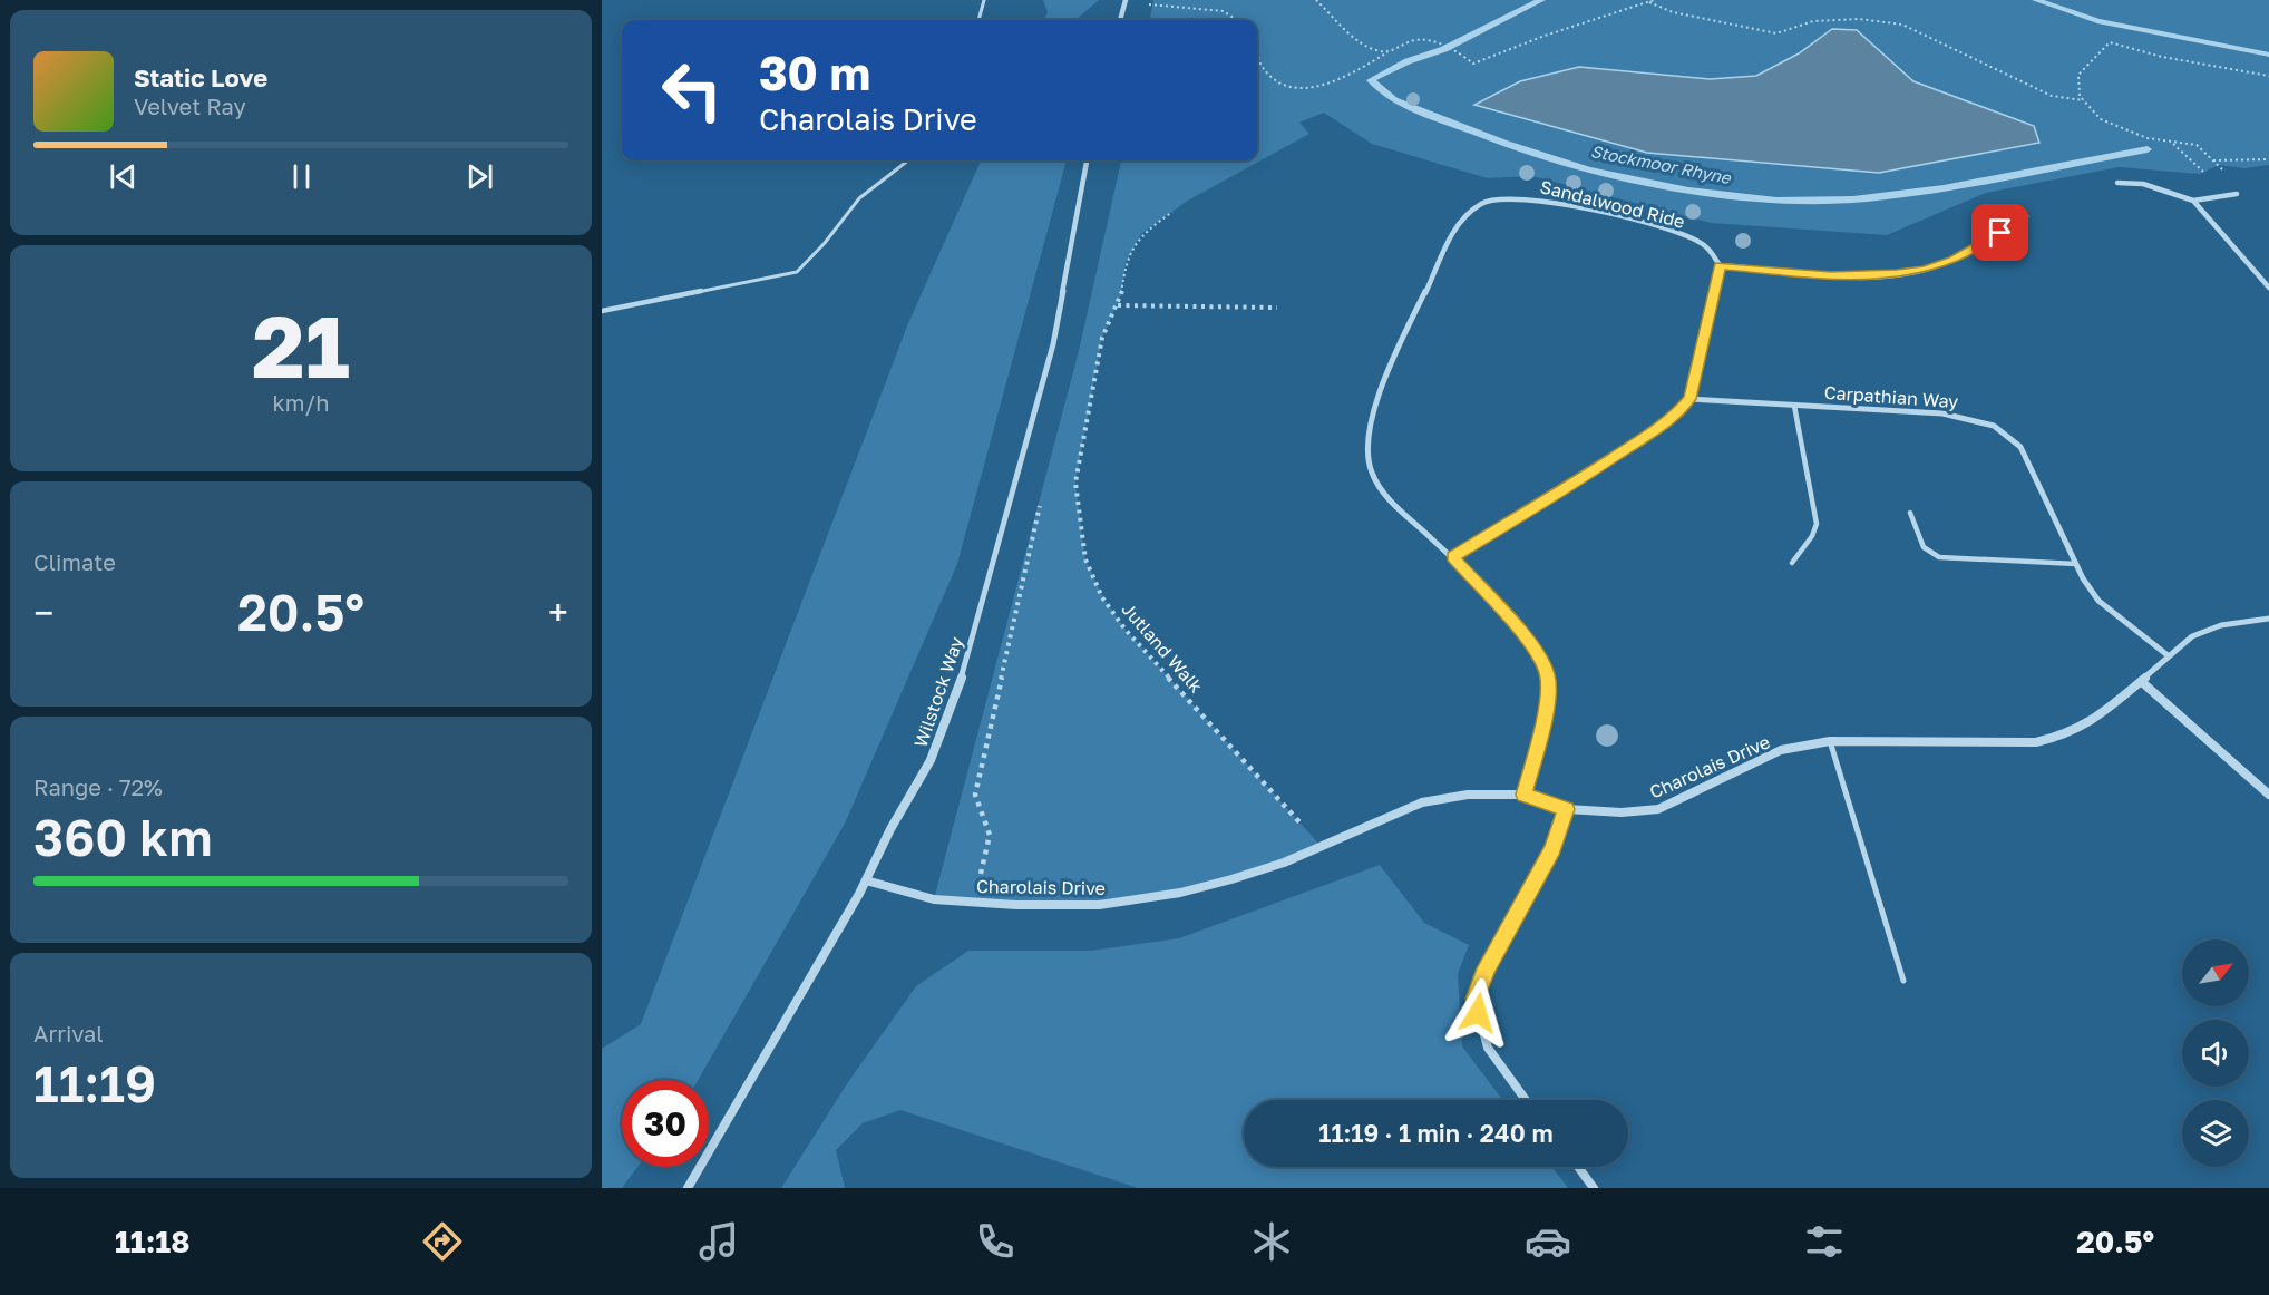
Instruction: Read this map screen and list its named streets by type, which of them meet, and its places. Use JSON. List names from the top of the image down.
{
  "streets": {
    "street": [
      "Sandalwood Ride",
      "Carpathian Way",
      "Wilstock Way",
      "Charolais Drive"
    ],
    "path": ["Jutland Walk"]
  },
  "crossings": [
    ["Sandalwood Ride", "Charolais Drive"],
    ["Carpathian Way", "Charolais Drive"],
    ["Jutland Walk", "Charolais Drive"],
    ["Wilstock Way", "Charolais Drive"]
  ],
  "water": ["Stockmoor Rhyne"],
  "north": "top right",
  "page": {
    "turn": ["30 m", "Charolais Drive"],
    "song": ["Static Love", "Velvet Ray"],
    "tile": [
      ["21", "km/h"],
      "Climate",
      ["Range · 72%", "360 km"],
      ["Arrival", "11:19"]
    ],
    "heat": ["−", "20.5°", "+"],
    "limit": "30",
    "trip": "11:19 · 1 min · 240 m",
    "tabs": ["11:18", "20.5°"]
  }
}
